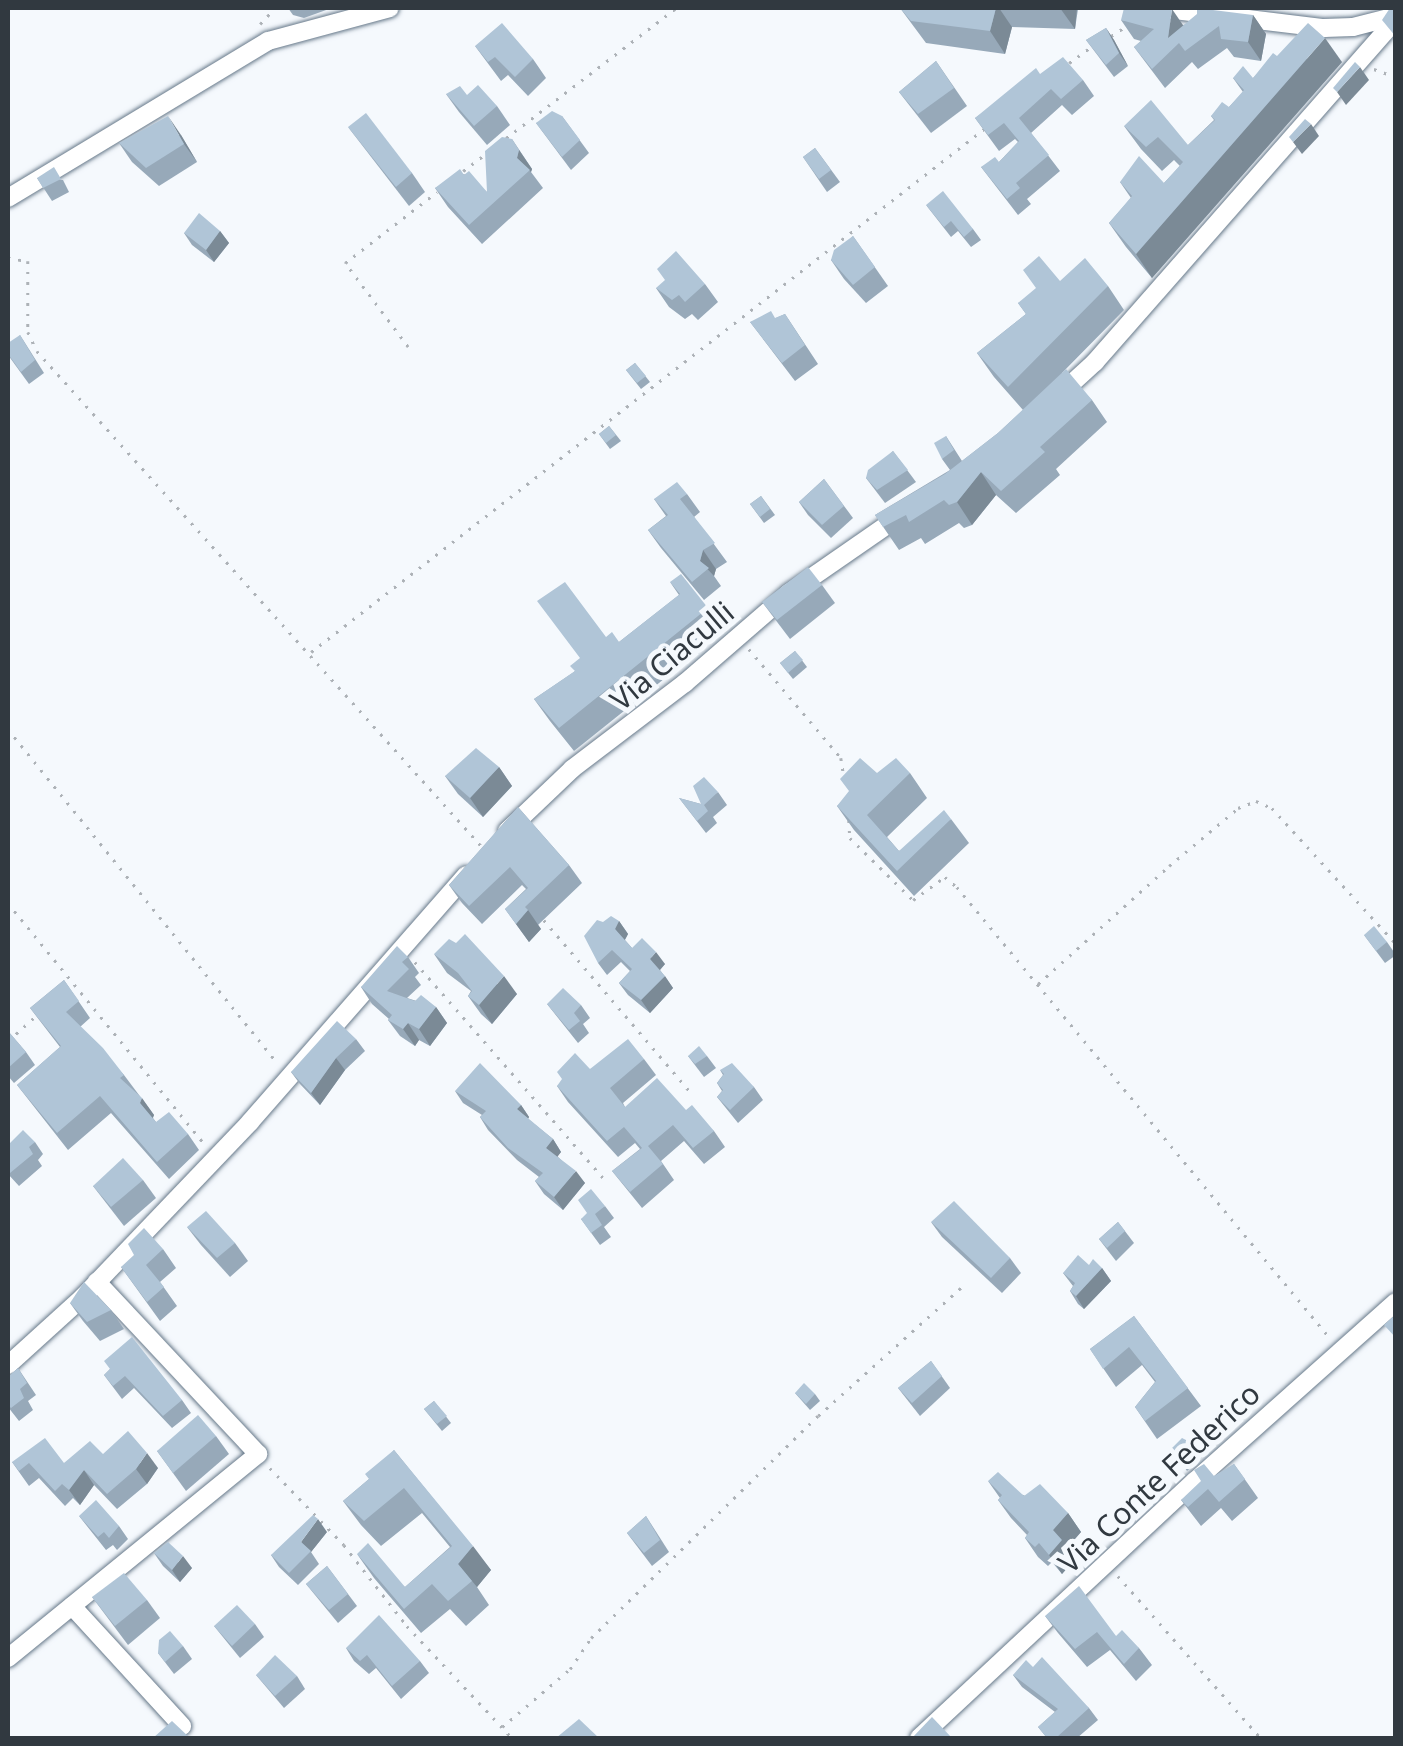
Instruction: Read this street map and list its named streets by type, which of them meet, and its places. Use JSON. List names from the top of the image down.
{
  "streets": {
    "street": ["Via Ciaculli", "Via Conte Federico"]
  }
}
